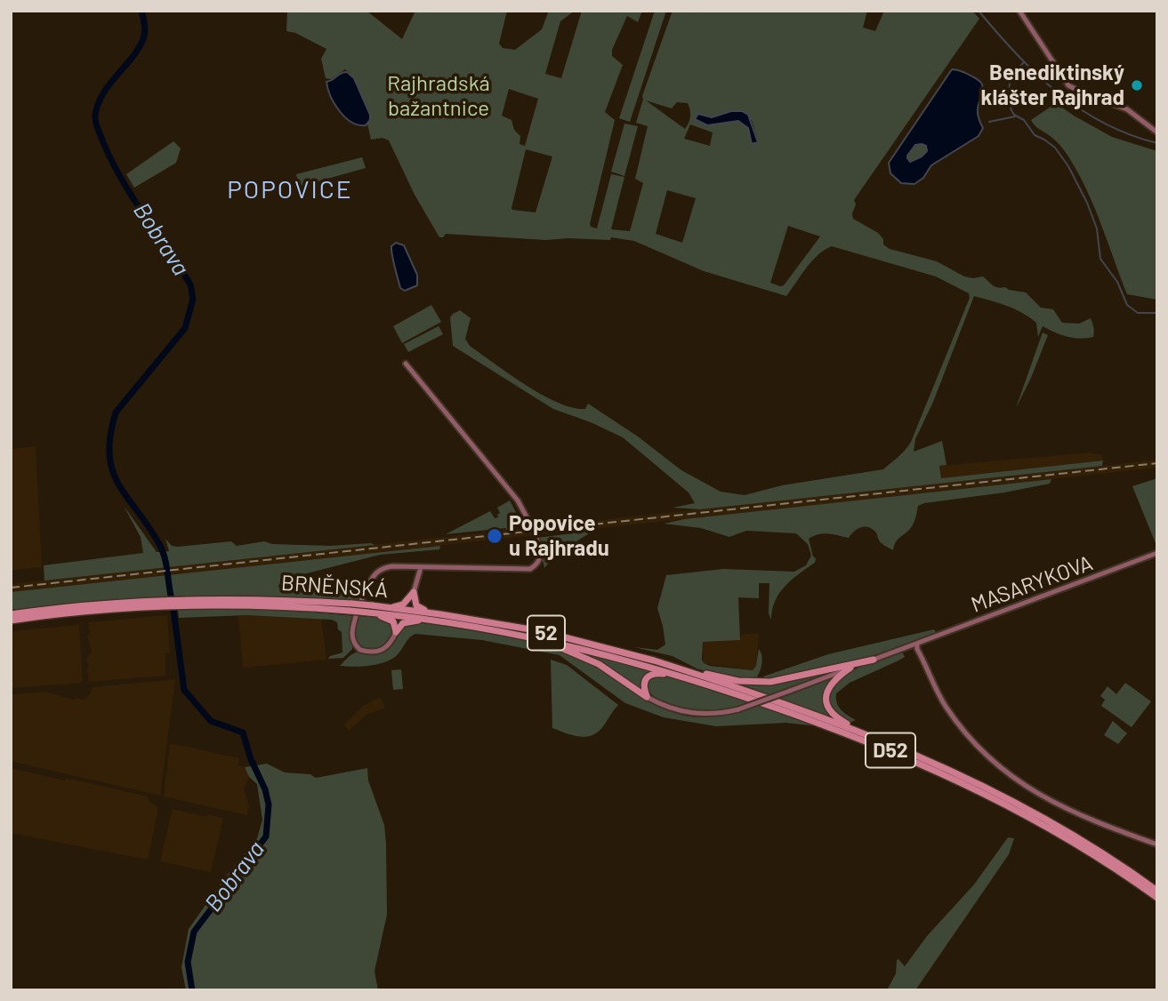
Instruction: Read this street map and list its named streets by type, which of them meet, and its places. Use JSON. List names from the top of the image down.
{
  "streets": {
    "highway": ["BRNĚNSKÁ", "52", "D52"],
    "street": ["MASARYKOVA"]
  },
  "crossings": [
    ["BRNĚNSKÁ", "D52"]
  ],
  "districts": ["POPOVICE"],
  "water": ["Bobrava"],
  "parks": ["Rajhradská bažantnice"],
  "places": ["Benediktinský klášter Rajhrad", "Popovice u Rajhradu"]
}
